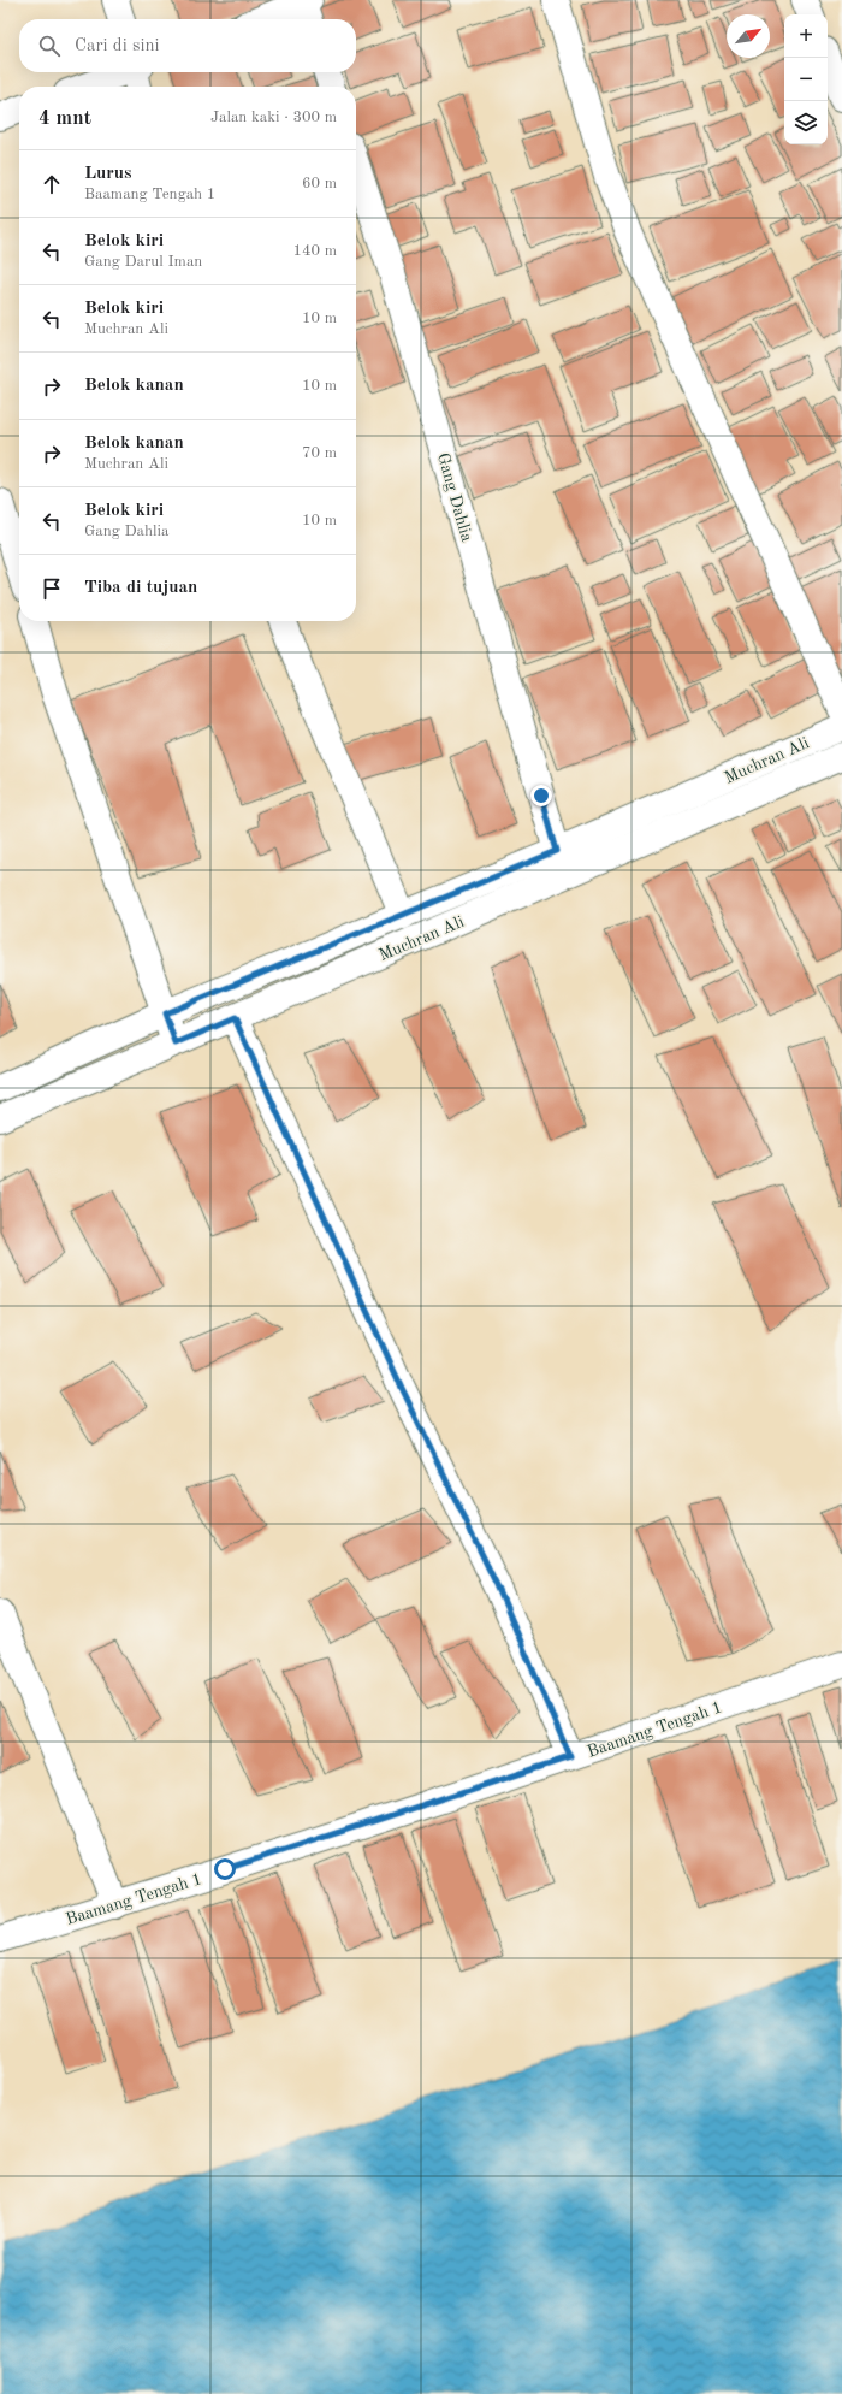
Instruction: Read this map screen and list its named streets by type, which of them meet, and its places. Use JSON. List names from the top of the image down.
{
  "streets": {
    "street": ["Gang Dahlia", "Muchran Ali", "Baamang Tengah 1"]
  },
  "crossings": [
    ["Gang Dahlia", "Muchran Ali"]
  ],
  "north": "top right",
  "page": {
    "map_buttons": ["+", "−"],
    "search": "Cari di sini",
    "heading": ["4 mnt", "Jalan kaki · 300 m"],
    "list": [
      ["Lurus", "Baamang Tengah 1", "60 m"],
      ["Belok kiri", "Gang Darul Iman", "140 m"],
      ["Belok kiri", "Muchran Ali", "10 m"],
      ["Belok kanan", "10 m"],
      ["Belok kanan", "Muchran Ali", "70 m"],
      ["Belok kiri", "Gang Dahlia", "10 m"],
      "Tiba di tujuan"
    ]
  }
}
